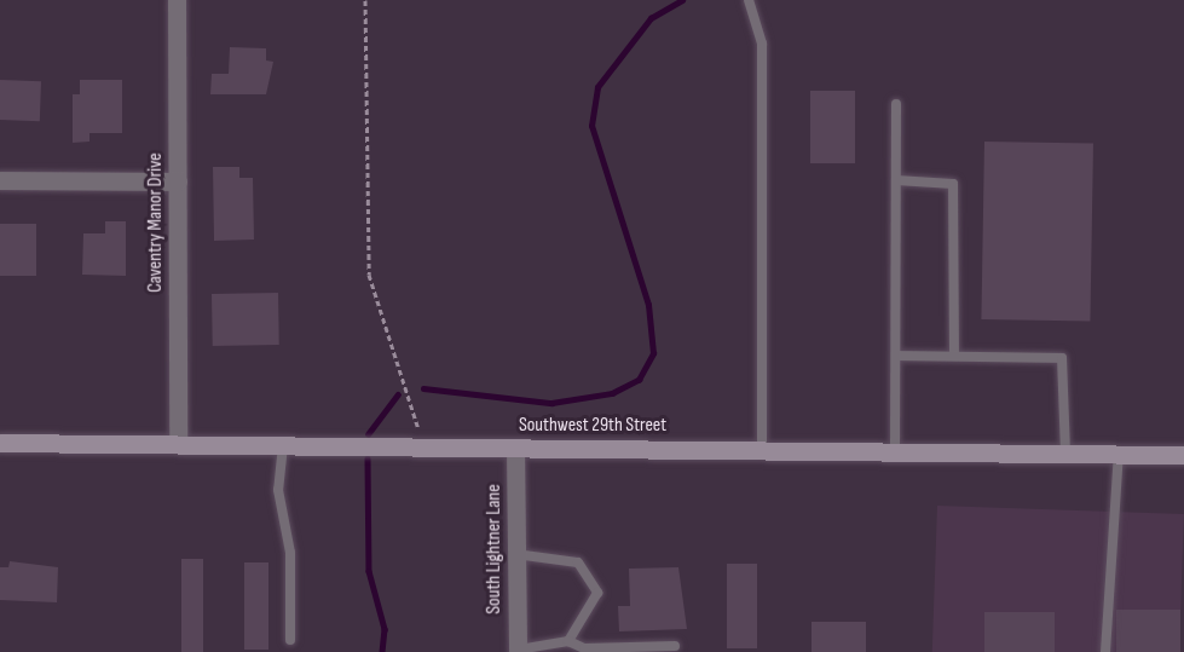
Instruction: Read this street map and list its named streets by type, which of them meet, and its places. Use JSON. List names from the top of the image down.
{
  "streets": {
    "street": ["Caventry Manor Drive", "Southwest 29th Street", "South Lightner Lane"]
  },
  "crossings": [
    ["Caventry Manor Drive", "Southwest 29th Street"],
    ["Southwest 29th Street", "South Lightner Lane"]
  ]
}
